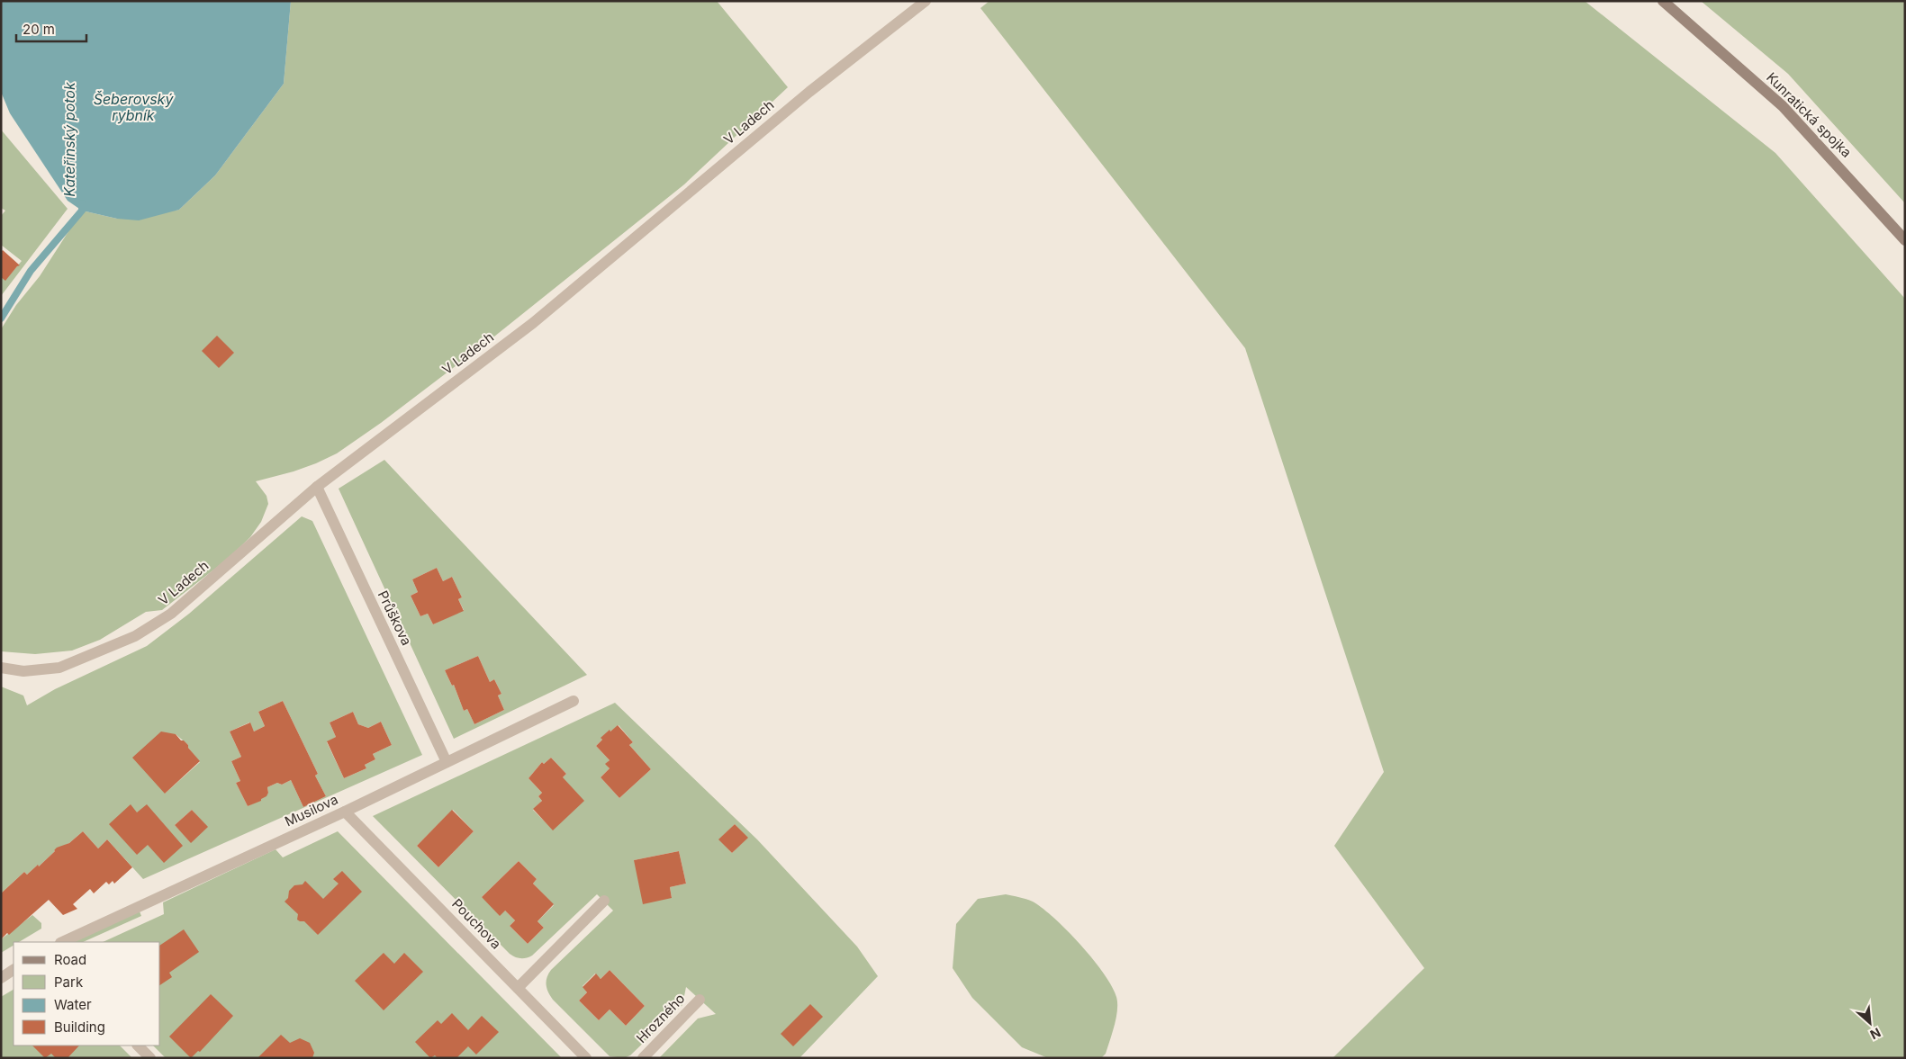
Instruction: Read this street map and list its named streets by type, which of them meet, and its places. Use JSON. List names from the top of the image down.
{
  "streets": {
    "main road": ["Kunratická spojka"],
    "street": [
      "V Ladech",
      "Průškova",
      "Musilova",
      "Pouchova",
      "Hrozného"
    ]
  },
  "crossings": [
    ["V Ladech", "Průškova"],
    ["Průškova", "Musilova"],
    ["Musilova", "Pouchova"]
  ],
  "water": ["Šeberovský rybník", "Kateřinský potok"],
  "legend": [
    "Road",
    "Park",
    "Water",
    "Building"
  ],
  "scale_bar": "20 m",
  "north": "bottom right"
}
